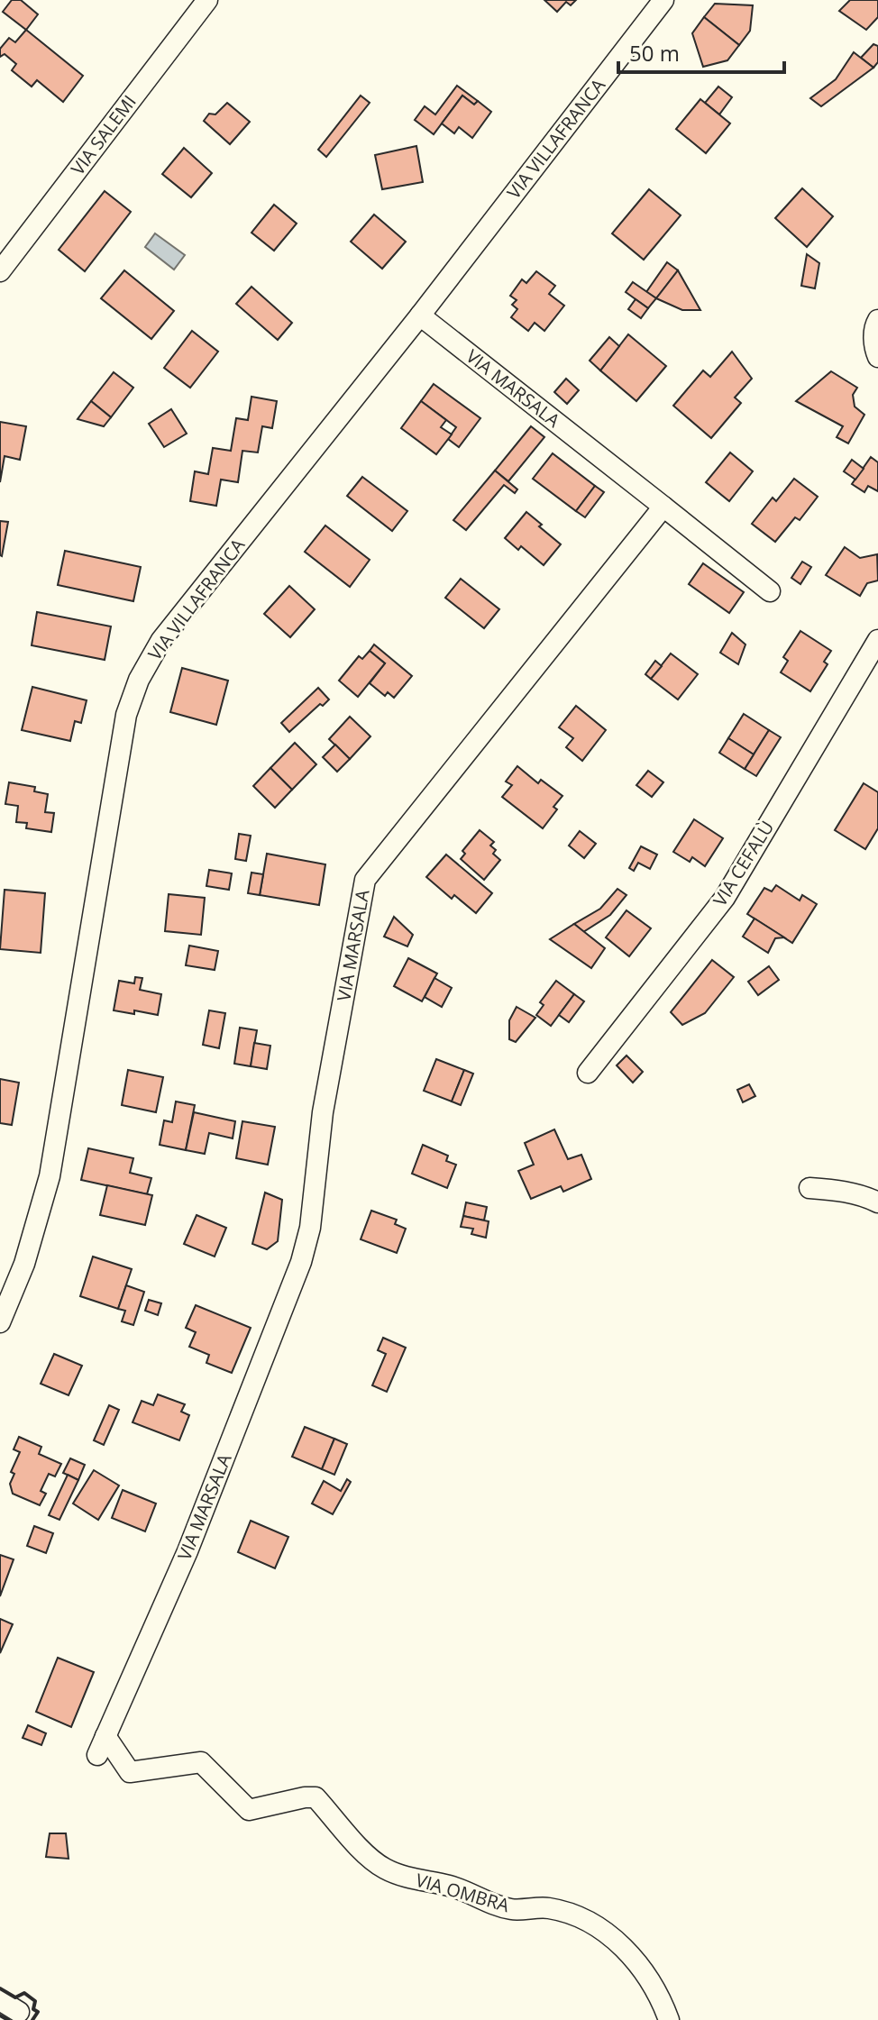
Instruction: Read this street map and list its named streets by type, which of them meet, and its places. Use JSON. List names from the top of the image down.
{
  "streets": {
    "street": [
      "VIA SALEMI",
      "VIA VILLAFRANCA",
      "VIA MARSALA",
      "VIA CEFALÙ",
      "VIA OMBRA"
    ]
  },
  "crossings": [
    ["VIA VILLAFRANCA", "VIA MARSALA"],
    ["VIA MARSALA", "VIA OMBRA"]
  ],
  "scale_bar": "50 m"
}
